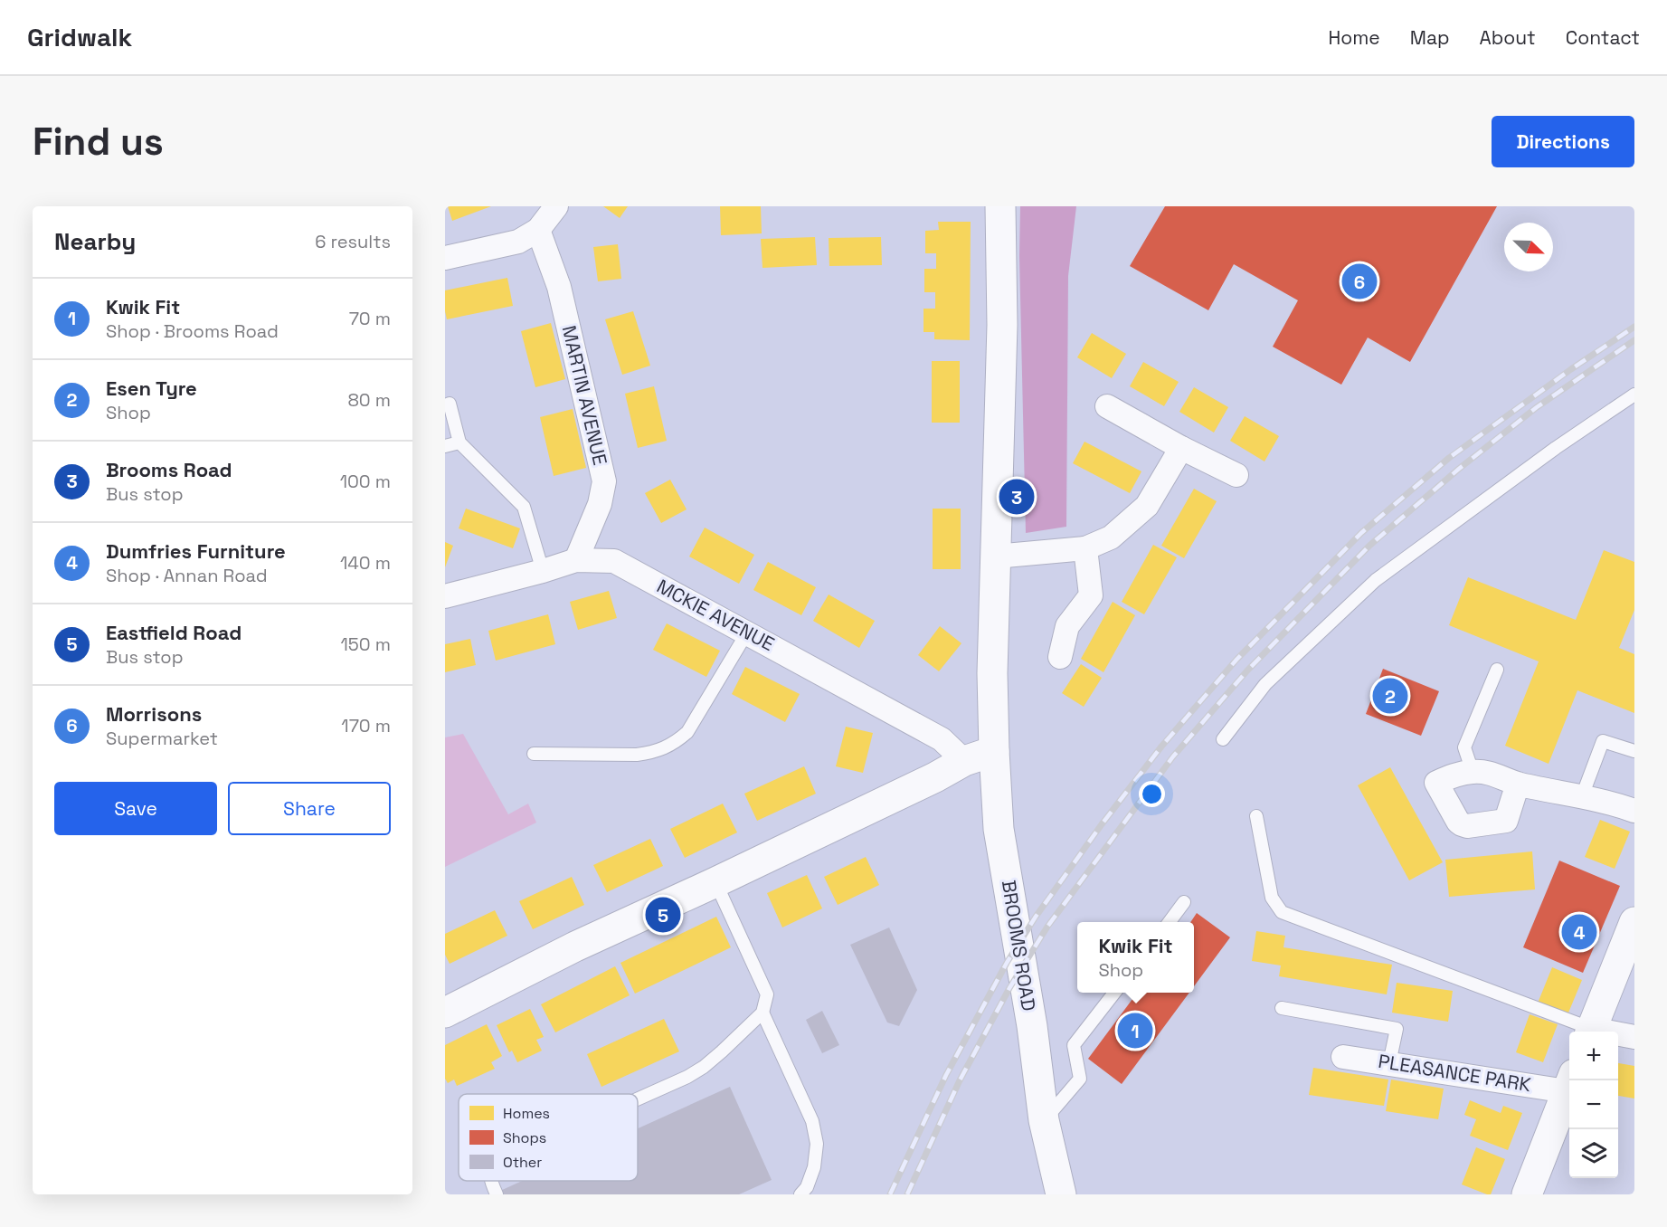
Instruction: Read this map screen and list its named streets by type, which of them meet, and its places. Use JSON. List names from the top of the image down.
{
  "streets": {
    "main road": ["BROOMS ROAD"],
    "street": ["MARTIN AVENUE", "MCKIE AVENUE", "PLEASANCE PARK"]
  },
  "crossings": [
    ["MARTIN AVENUE", "MCKIE AVENUE"]
  ],
  "legend": ["Homes", "Shops", "Other"],
  "north": "bottom right",
  "page": {
    "header": "Gridwalk",
    "nav": [
      "Home",
      "Map",
      "About",
      "Contact"
    ],
    "buttons": [
      "Directions",
      ["Save", "Share"]
    ],
    "title": "Find us",
    "heading": ["Nearby", "6 results"],
    "pins": [
      "6",
      "3",
      "2",
      "5",
      "4",
      "1"
    ],
    "list": [
      {
        "mark": "1",
        "name": "Kwik Fit",
        "note": "Shop · Brooms Road",
        "value": "70 m"
      },
      {
        "mark": "2",
        "name": "Esen Tyre",
        "note": "Shop",
        "value": "80 m"
      },
      {
        "mark": "3",
        "name": "Brooms Road",
        "note": "Bus stop",
        "value": "100 m"
      },
      {
        "mark": "4",
        "name": "Dumfries Furniture",
        "note": "Shop · Annan Road",
        "value": "140 m"
      },
      {
        "mark": "5",
        "name": "Eastfield Road",
        "note": "Bus stop",
        "value": "150 m"
      },
      {
        "mark": "6",
        "name": "Morrisons",
        "note": "Supermarket",
        "value": "170 m"
      }
    ],
    "popup": ["Kwik Fit", "Shop"],
    "map_buttons": ["+", "−"]
  }
}
